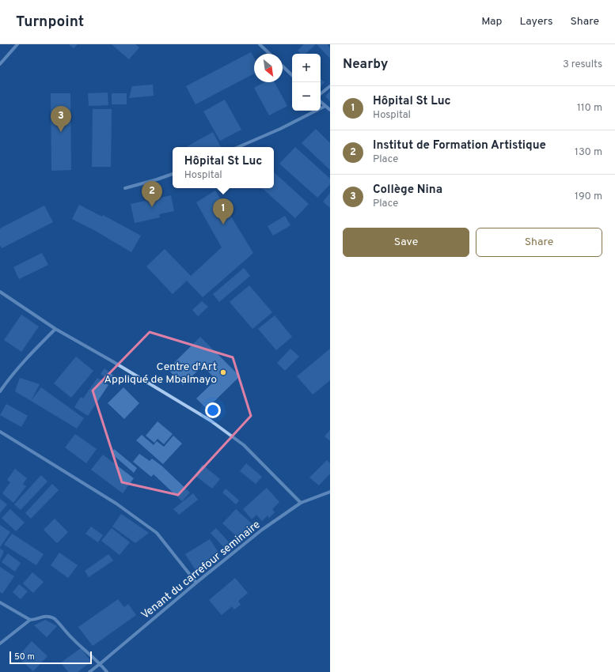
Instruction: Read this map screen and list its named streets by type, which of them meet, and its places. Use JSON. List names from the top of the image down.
{
  "streets": {
    "street": ["Venant du carrefour seminaire"]
  },
  "places": ["Centre d'Art Appliqué de Mbalmayo"],
  "scale_bar": "50 m",
  "north": "bottom right",
  "page": {
    "header": "Turnpoint",
    "nav": ["Map", "Layers", "Share"],
    "heading": ["Nearby", "3 results"],
    "map_buttons": ["+", "−"],
    "list": [
      {
        "mark": "1",
        "name": "Hôpital St Luc",
        "note": "Hospital",
        "value": "110 m"
      },
      {
        "mark": "2",
        "name": "Institut de Formation Artistique",
        "note": "Place",
        "value": "130 m"
      },
      {
        "mark": "3",
        "name": "Collège Nina",
        "note": "Place",
        "value": "190 m"
      }
    ],
    "pins": ["3", "2", "1"],
    "popup": ["Hôpital St Luc", "Hospital"],
    "buttons": ["Save", "Share"],
    "scale": "50 m"
  }
}
